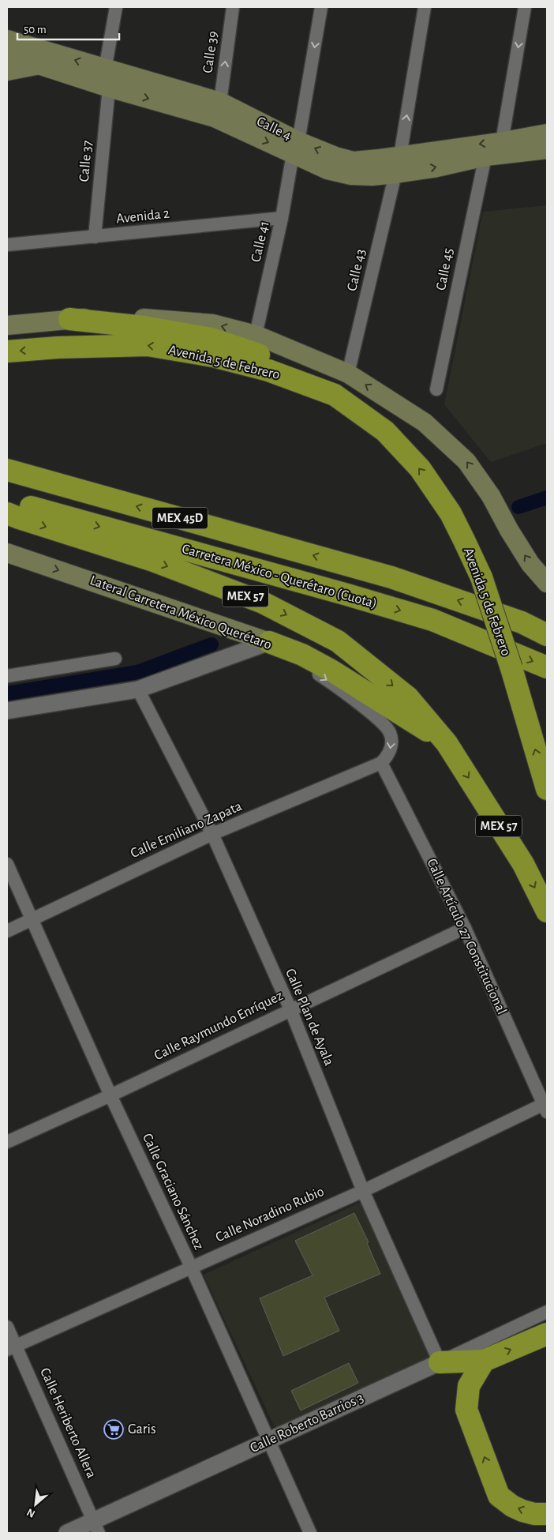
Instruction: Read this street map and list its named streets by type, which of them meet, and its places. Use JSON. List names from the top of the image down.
{
  "streets": {
    "highway": [
      "Avenida 5 de Febrero",
      "MEX 45D",
      "Carretera México - Querétaro (Cuota)",
      "MEX 57"
    ],
    "main road": ["Calle 4", "Lateral Carretera México Querétaro"],
    "street": [
      "Calle 39",
      "Calle 37",
      "Avenida 2",
      "Calle 41",
      "Calle 45",
      "Calle 43",
      "Calle Emiliano Zapata",
      "Calle Artículo 27 Constitucional",
      "Calle Plan de Ayala",
      "Calle Raymundo Enríquez",
      "Calle Graciano Sánchez",
      "Calle Noradino Rubio",
      "Calle Heriberto Allera",
      "Calle Roberto Barrios 3"
    ]
  },
  "crossings": [
    ["Calle 39", "Calle 4"],
    ["Calle 4", "Calle 37"],
    ["Calle 4", "Calle 41"],
    ["Calle 4", "Calle 45"],
    ["Calle 4", "Calle 43"],
    ["Calle 37", "Avenida 2"],
    ["Avenida 2", "Calle 41"],
    ["Lateral Carretera México Querétaro", "Calle Emiliano Zapata"],
    ["Lateral Carretera México Querétaro", "Calle Artículo 27 Constitucional"],
    ["Calle Emiliano Zapata", "Calle Artículo 27 Constitucional"],
    ["Calle Emiliano Zapata", "Calle Plan de Ayala"],
    ["Calle Emiliano Zapata", "Calle Graciano Sánchez"],
    ["Calle Artículo 27 Constitucional", "Calle Raymundo Enríquez"],
    ["Calle Artículo 27 Constitucional", "Calle Noradino Rubio"],
    ["Calle Plan de Ayala", "Calle Raymundo Enríquez"],
    ["Calle Plan de Ayala", "Calle Noradino Rubio"],
    ["Calle Plan de Ayala", "Calle Roberto Barrios 3"],
    ["Calle Raymundo Enríquez", "Calle Graciano Sánchez"],
    ["Calle Graciano Sánchez", "Calle Noradino Rubio"],
    ["Calle Graciano Sánchez", "Calle Roberto Barrios 3"],
    ["Calle Noradino Rubio", "Calle Heriberto Allera"],
    ["Calle Heriberto Allera", "Calle Roberto Barrios 3"]
  ],
  "one_way": ["Calle 39", "Lateral Carretera México Querétaro"],
  "places": {
    "supermarket": ["Garis"]
  },
  "scale_bar": "50 m",
  "north": "bottom left"
}
